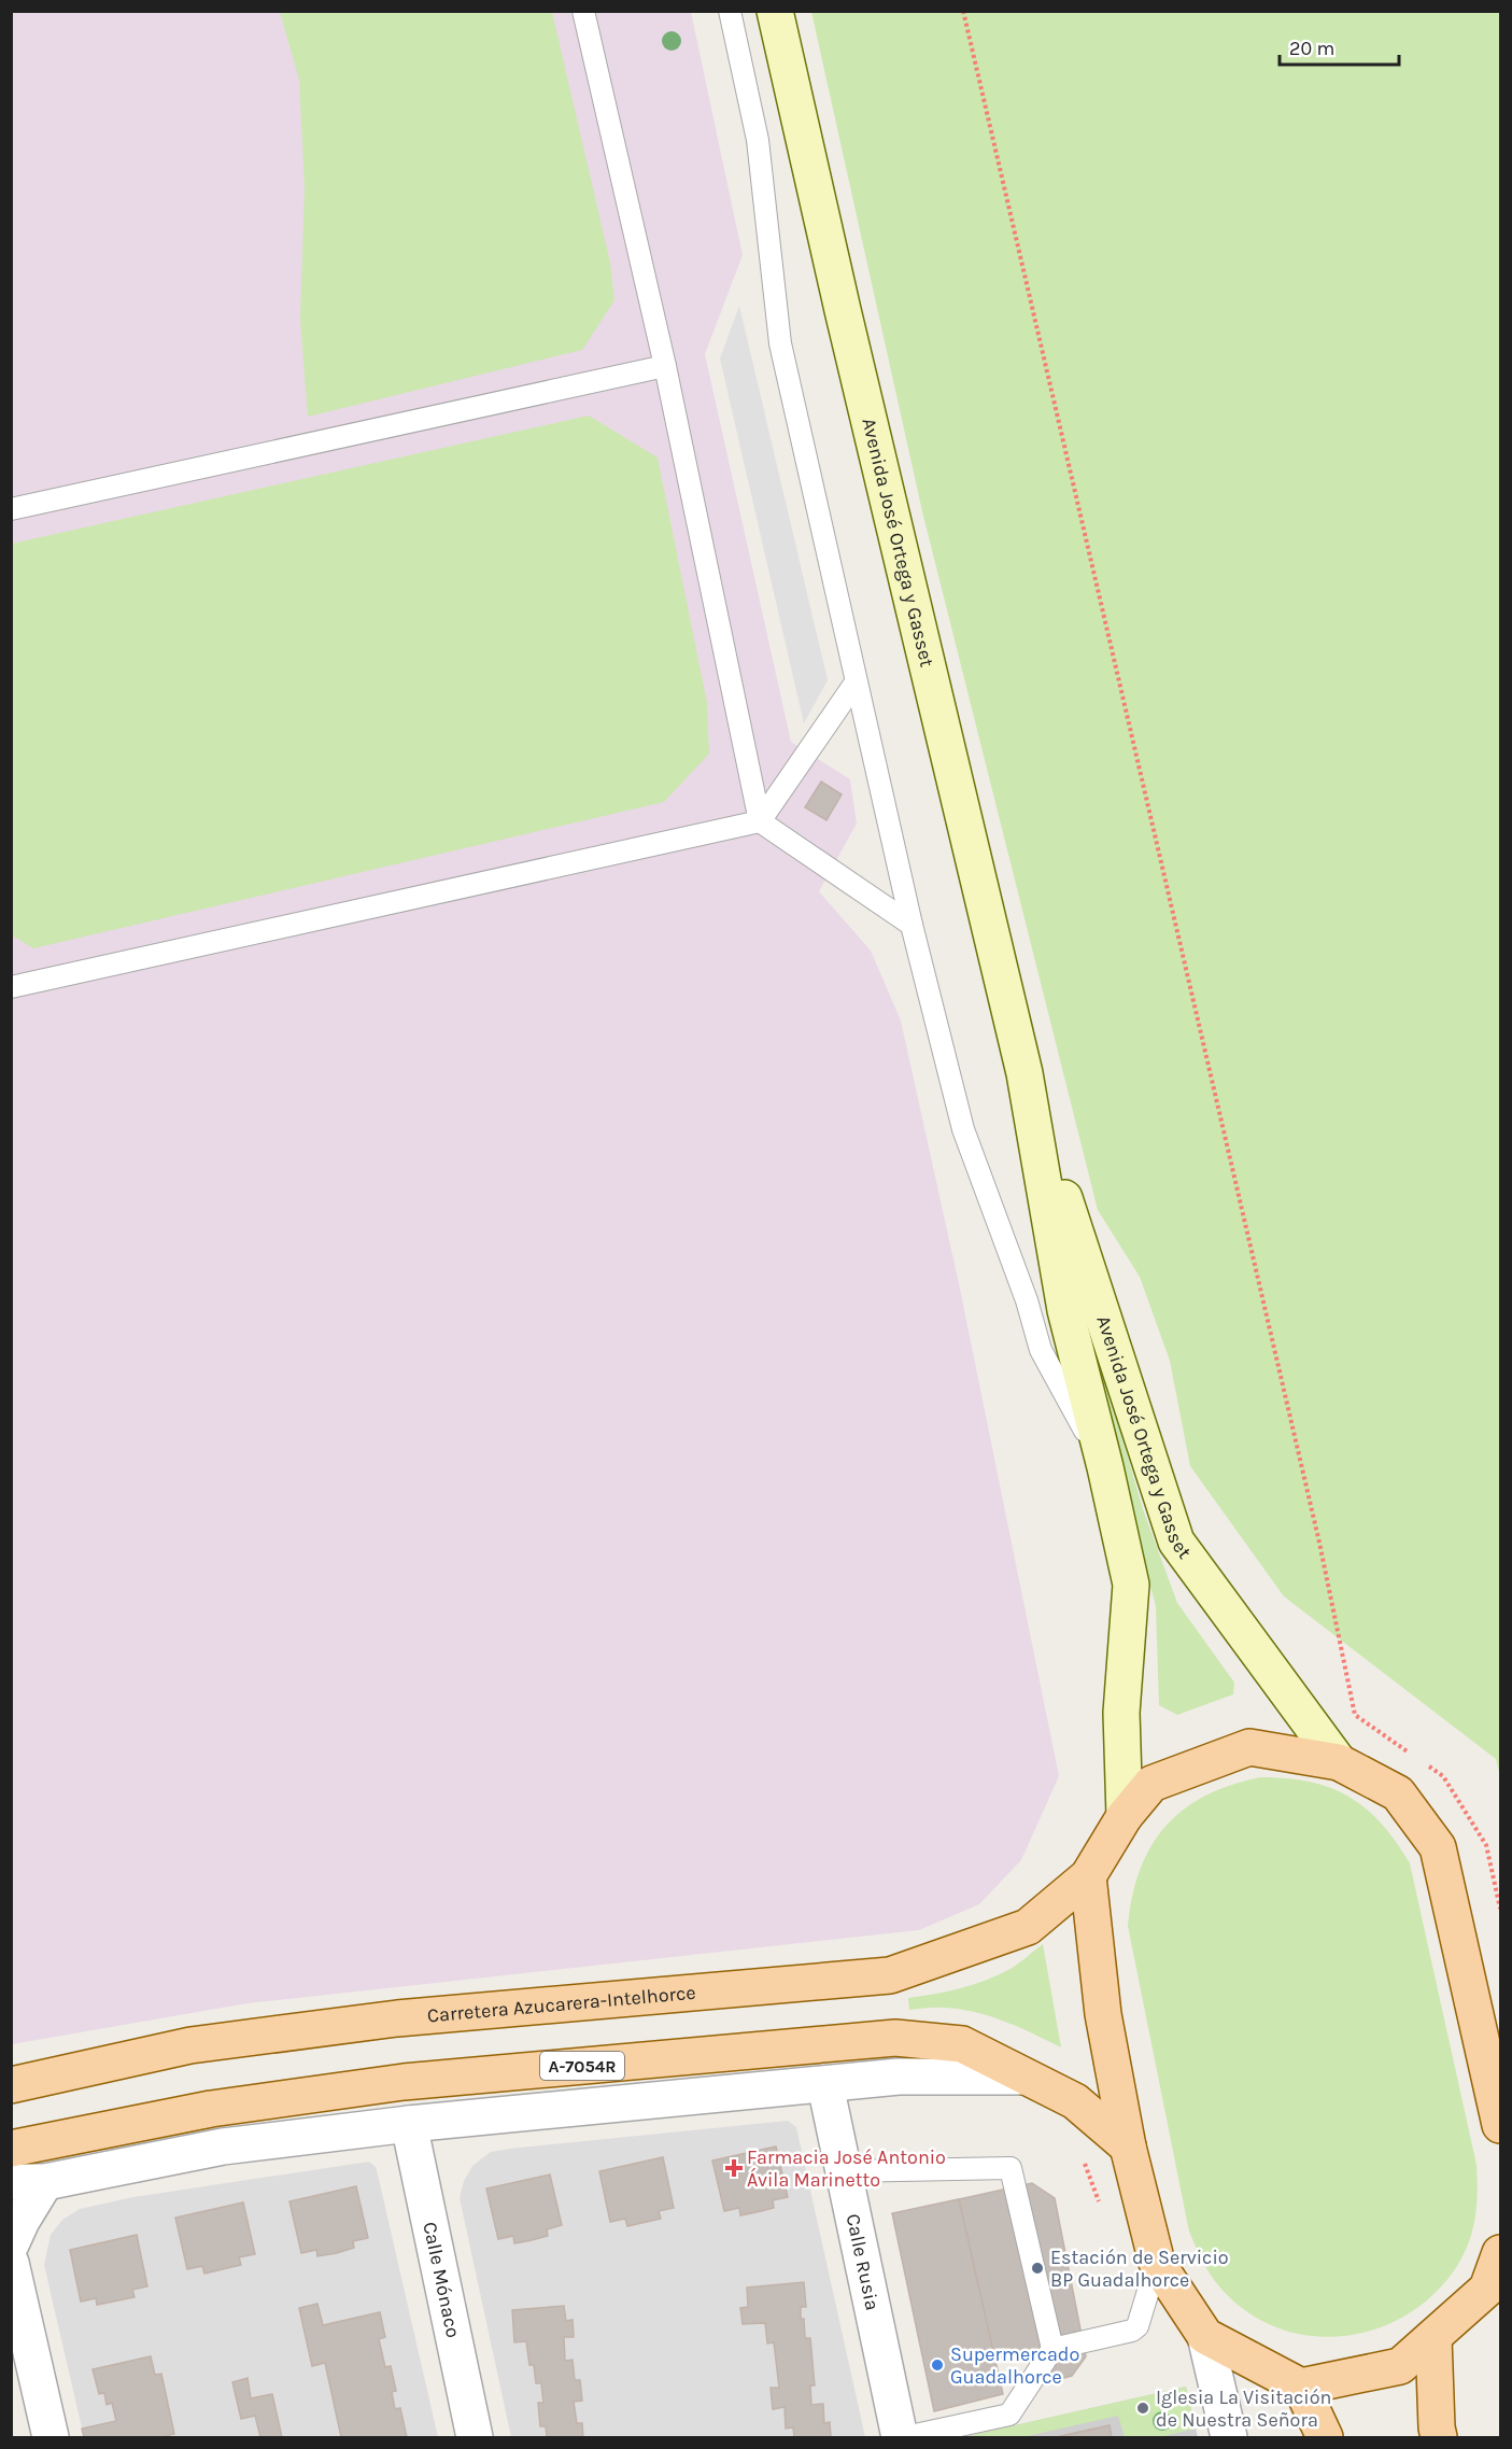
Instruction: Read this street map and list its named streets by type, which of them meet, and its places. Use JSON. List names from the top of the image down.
{
  "streets": {
    "main road": ["Avenida José Ortega y Gasset", "Carretera Azucarera-Intelhorce", "A-7054R"],
    "street": ["Calle Rusia", "Calle Mónaco"]
  },
  "crossings": [
    ["Avenida José Ortega y Gasset", "Carretera Azucarera-Intelhorce"]
  ],
  "places": {
    "health": ["Farmacia José Antonio Ávila Marinetto"],
    "other": ["Estación de Servicio BP Guadalhorce", "Supermercado Guadalhorce", "Iglesia La Visitación de Nuestra Señora"]
  },
  "scale_bar": "20 m"
}
